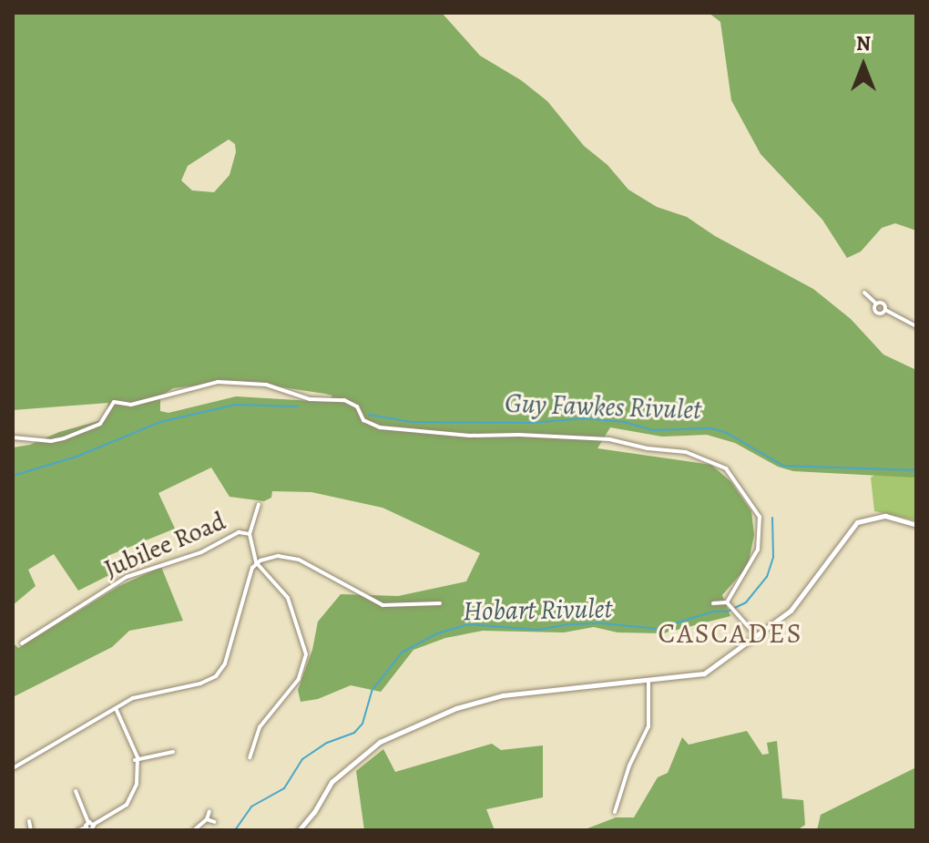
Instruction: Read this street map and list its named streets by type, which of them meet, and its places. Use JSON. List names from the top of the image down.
{
  "streets": {
    "street": ["Jubilee Road"]
  },
  "districts": ["CASCADES"],
  "water": ["Guy Fawkes Rivulet", "Hobart Rivulet"],
  "north": "top"
}
